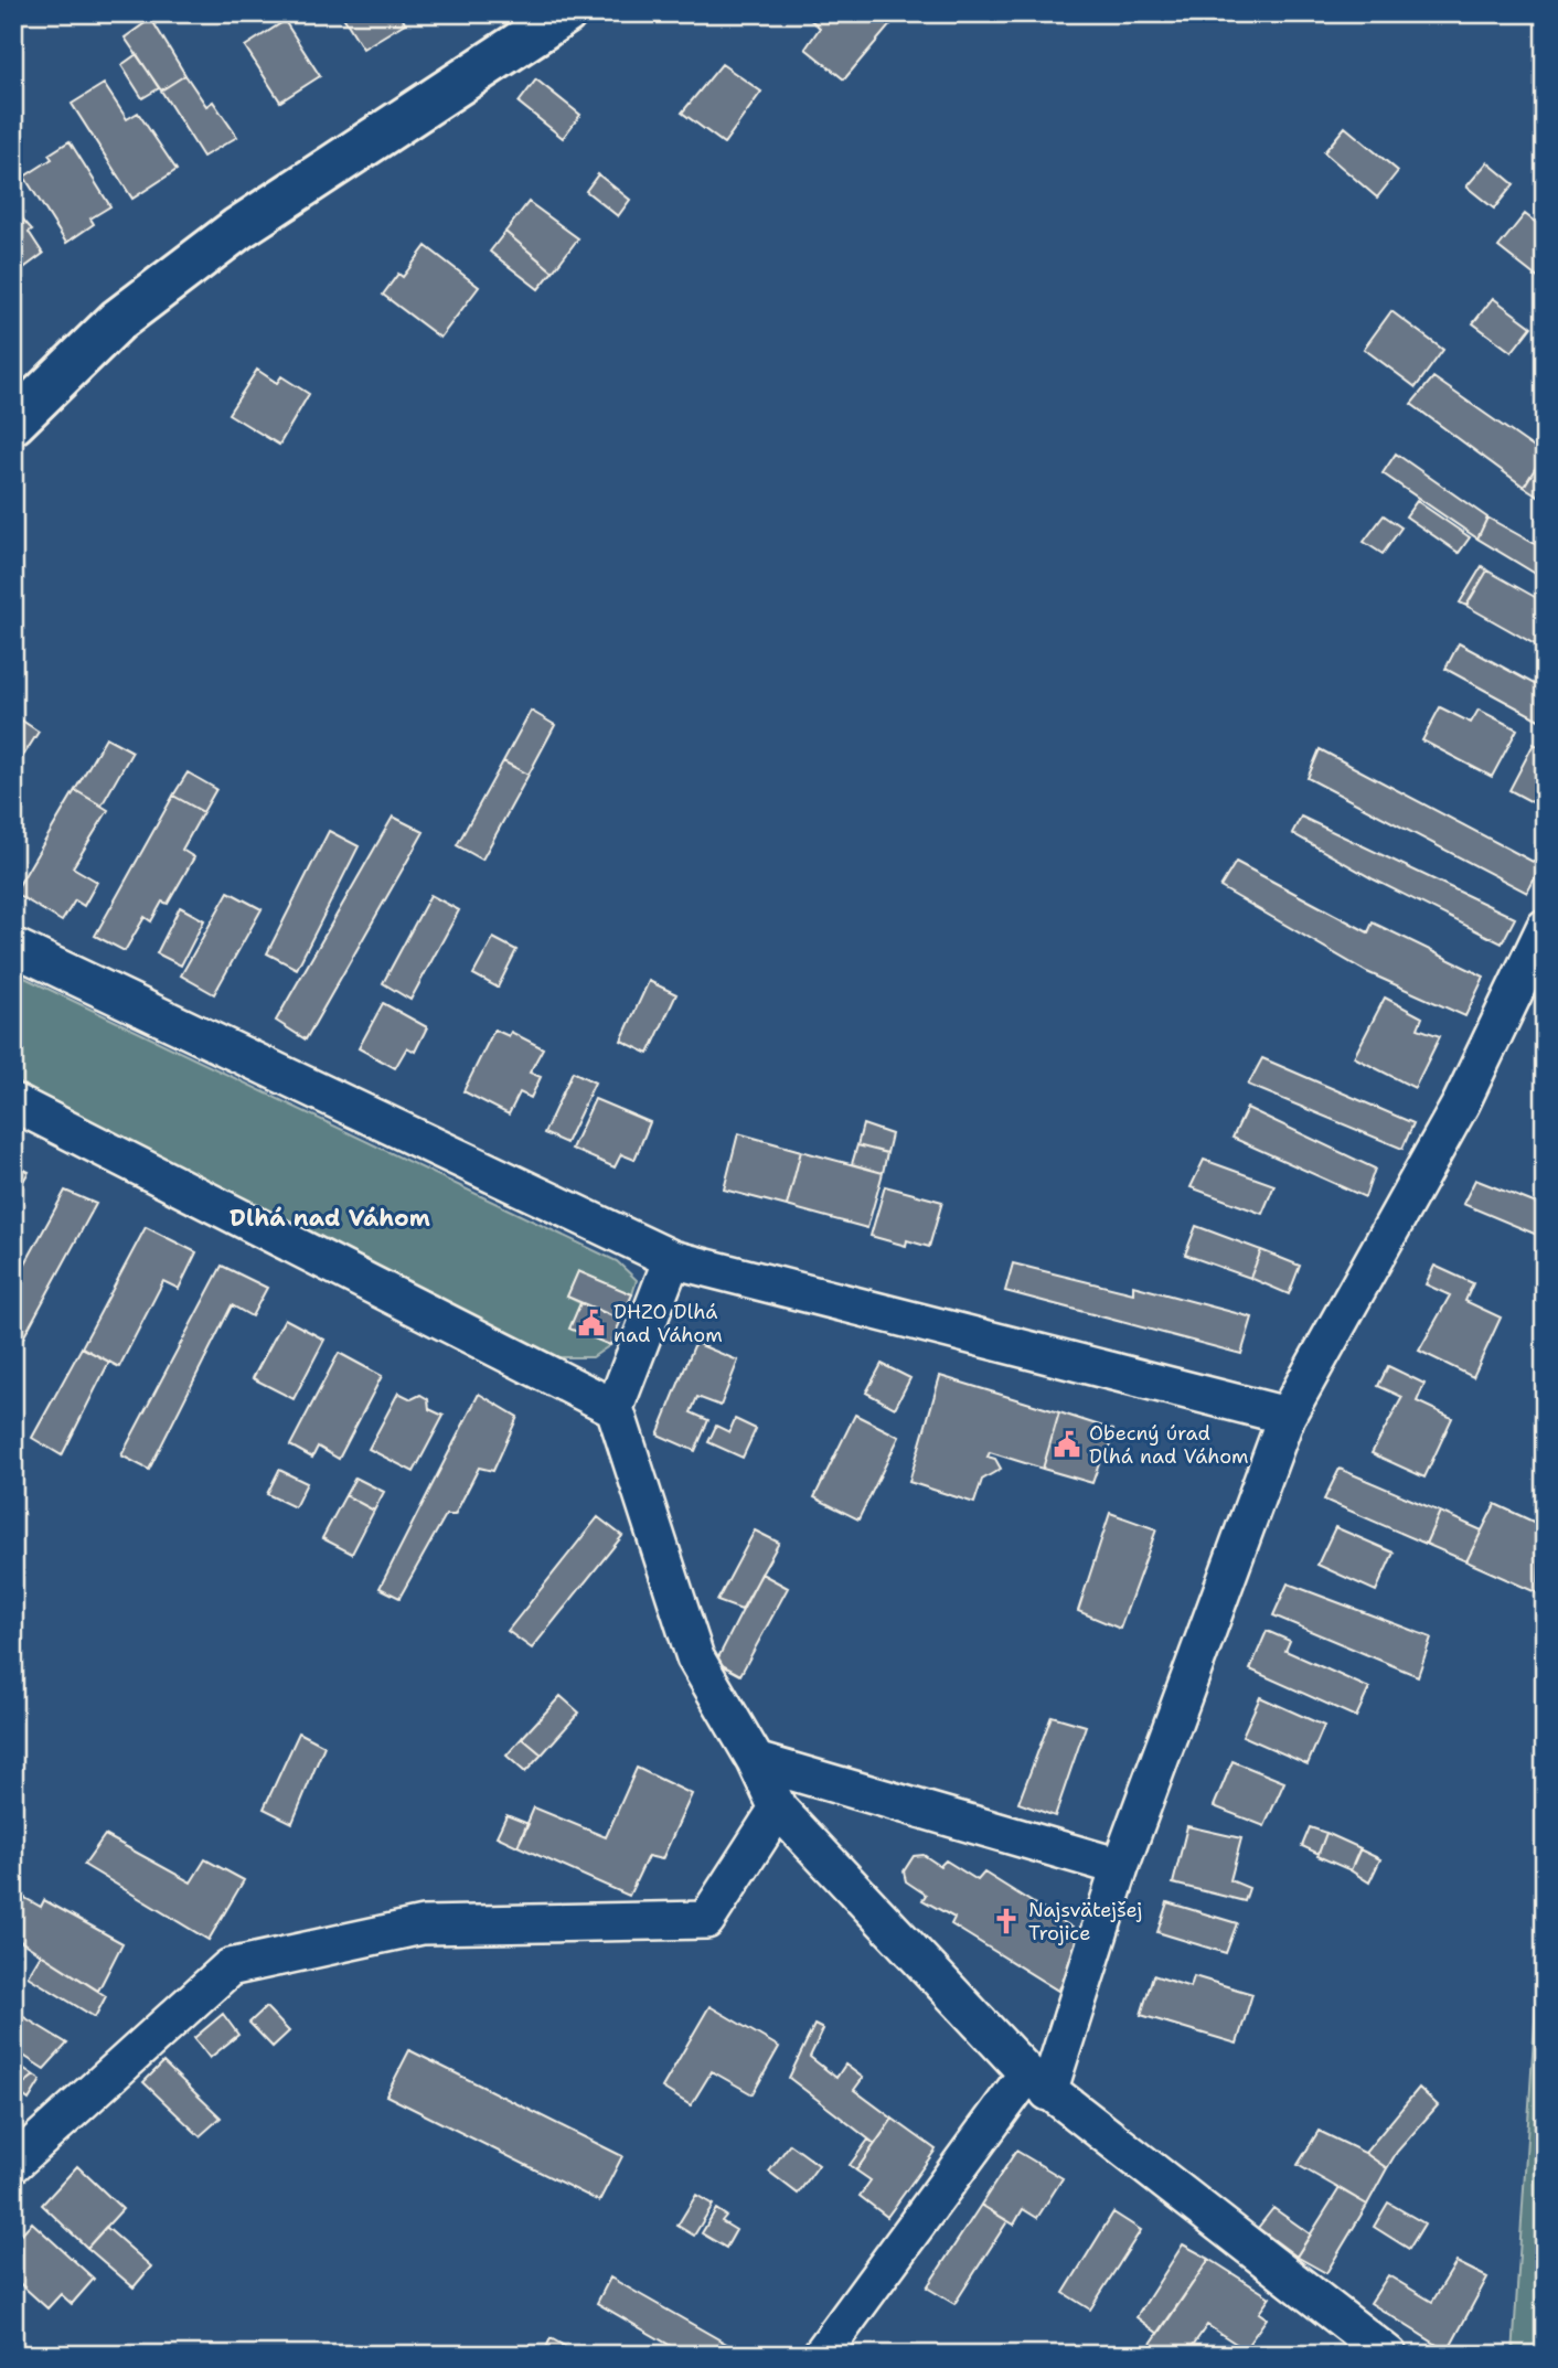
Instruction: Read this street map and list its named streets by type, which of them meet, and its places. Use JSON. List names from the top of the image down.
{
  "districts": ["Dlhá nad Váhom"],
  "places": {
    "public building": ["DHZO Dlhá nad Váhom", "Obecný úrad Dlhá nad Váhom"],
    "church": ["Najsvätejšej Trojice"]
  }
}
